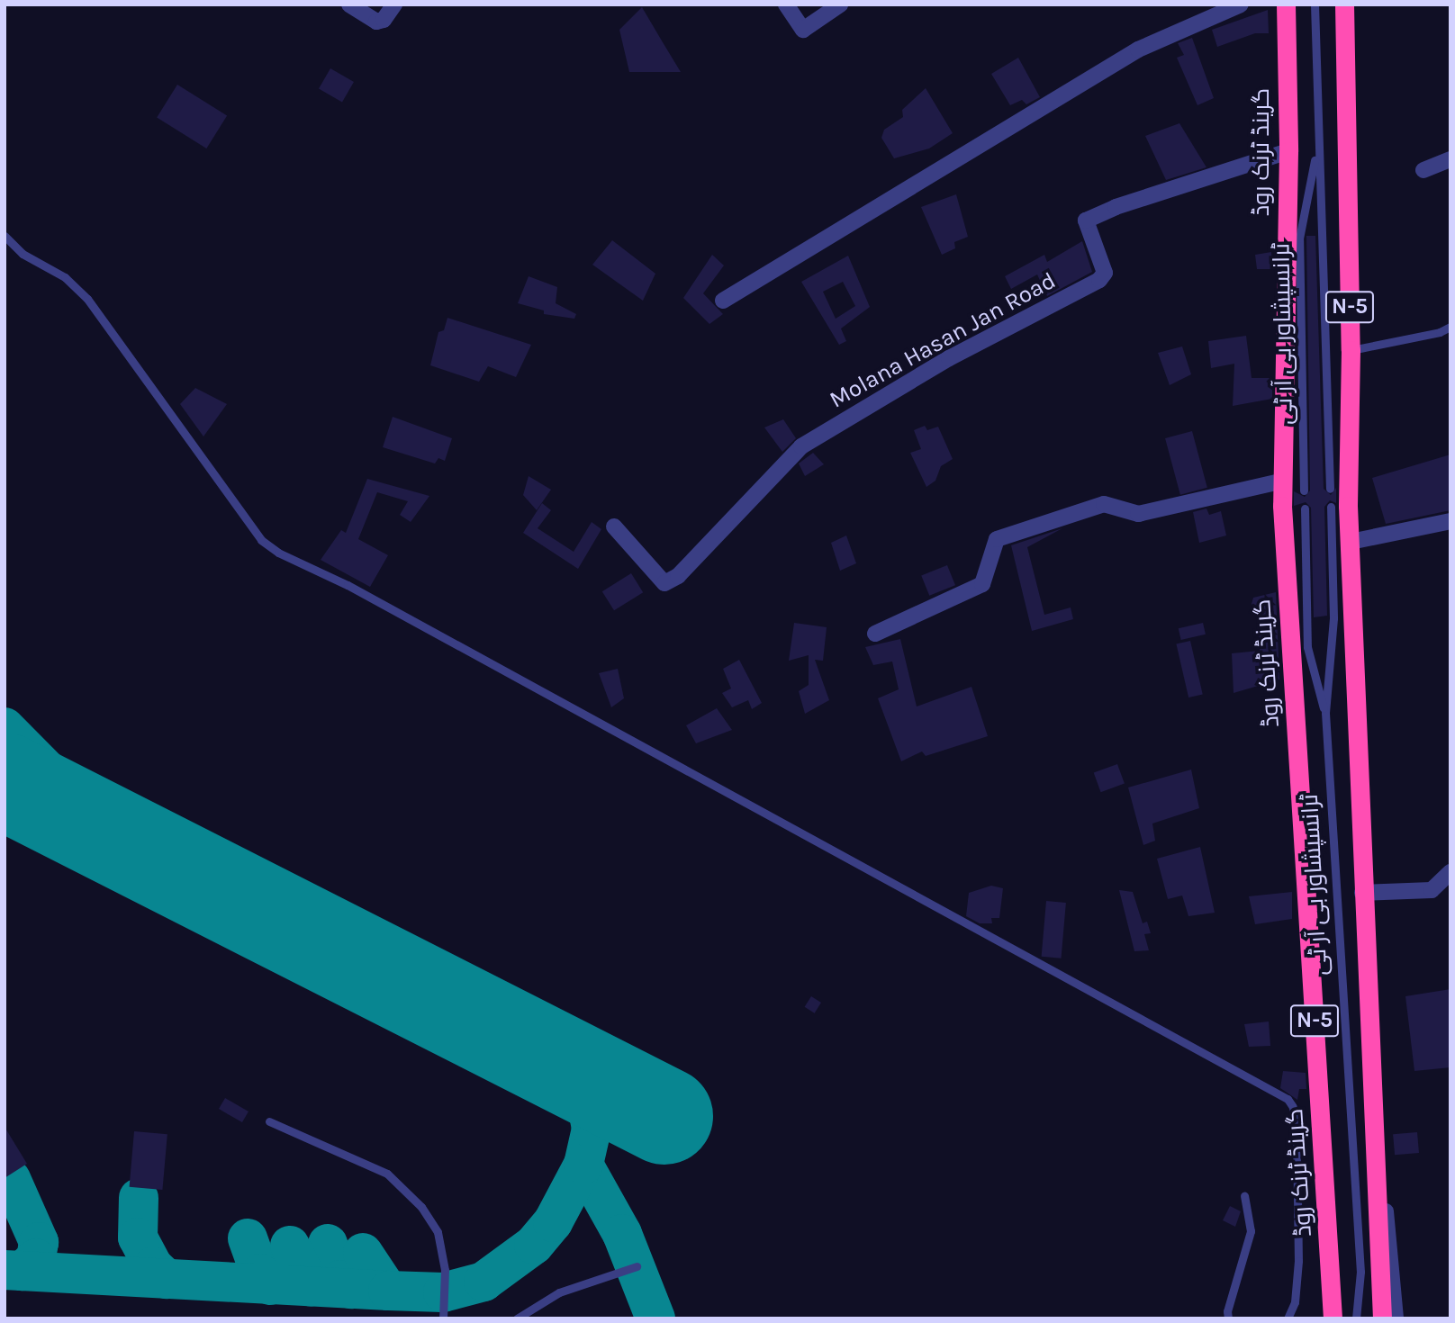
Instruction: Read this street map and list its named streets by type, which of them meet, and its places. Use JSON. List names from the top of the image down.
{
  "streets": {
    "highway": ["گرینڈ ٹرنک روڈ", "N-5"],
    "street": ["Molana Hasan Jan Road"],
    "lane": ["ٹرانسپشاور بی آر ٹی"]
  },
  "crossings": [
    ["گرینڈ ٹرنک روڈ", "Molana Hasan Jan Road"]
  ]
}
